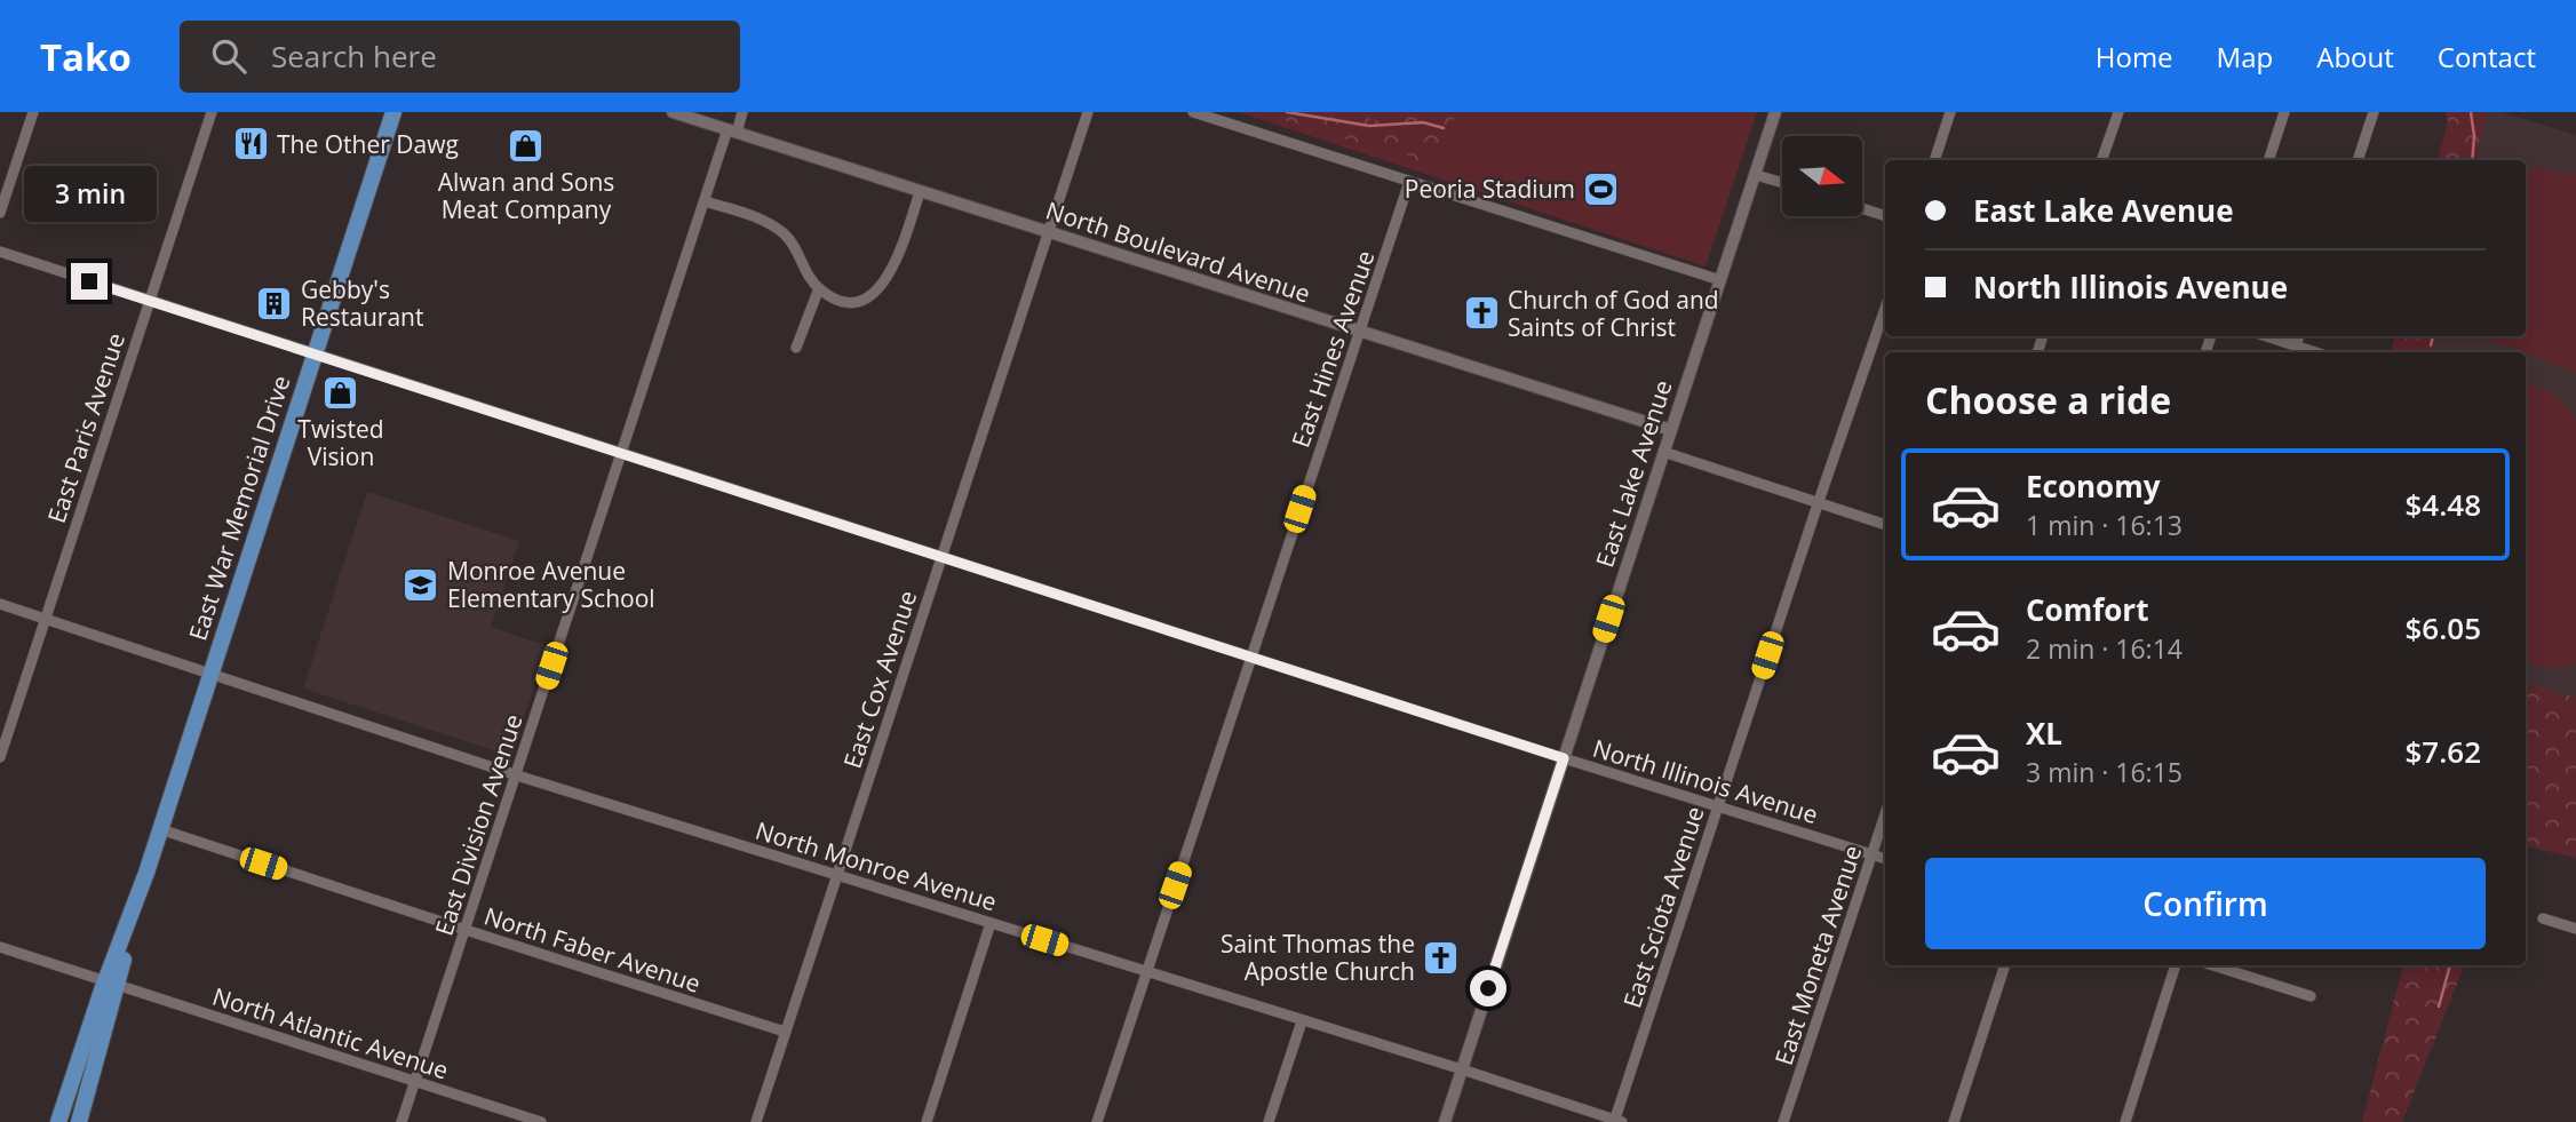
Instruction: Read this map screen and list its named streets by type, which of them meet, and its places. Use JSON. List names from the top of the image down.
{
  "streets": {
    "highway": ["East War Memorial Drive"],
    "street": [
      "North Boulevard Avenue",
      "East Hines Avenue",
      "East Paris Avenue",
      "East Lake Avenue",
      "East Cox Avenue",
      "North Illinois Avenue",
      "East Division Avenue",
      "North Monroe Avenue",
      "East Sciota Avenue",
      "North Faber Avenue",
      "East Moneta Avenue",
      "North Atlantic Avenue"
    ]
  },
  "crossings": [
    ["North Boulevard Avenue", "East Hines Avenue"],
    ["North Boulevard Avenue", "East Lake Avenue"],
    ["North Boulevard Avenue", "East Cox Avenue"],
    ["North Boulevard Avenue", "East Division Avenue"],
    ["East Hines Avenue", "North Illinois Avenue"],
    ["East Hines Avenue", "North Monroe Avenue"],
    ["East Paris Avenue", "North Illinois Avenue"],
    ["East Paris Avenue", "North Monroe Avenue"],
    ["East Lake Avenue", "North Illinois Avenue"],
    ["East Lake Avenue", "North Monroe Avenue"],
    ["East War Memorial Drive", "North Illinois Avenue"],
    ["East War Memorial Drive", "North Monroe Avenue"],
    ["East War Memorial Drive", "North Faber Avenue"],
    ["East War Memorial Drive", "North Atlantic Avenue"],
    ["East Cox Avenue", "North Illinois Avenue"],
    ["East Cox Avenue", "North Monroe Avenue"],
    ["East Cox Avenue", "North Faber Avenue"],
    ["North Illinois Avenue", "East Division Avenue"],
    ["North Illinois Avenue", "East Sciota Avenue"],
    ["North Illinois Avenue", "East Moneta Avenue"],
    ["East Division Avenue", "North Monroe Avenue"],
    ["East Division Avenue", "North Faber Avenue"],
    ["East Division Avenue", "North Atlantic Avenue"],
    ["North Monroe Avenue", "East Sciota Avenue"]
  ],
  "places": {
    "restaurant": ["The Other Dawg"],
    "shop": ["Alwan and Sons Meat Company", "Twisted Vision"],
    "sports": ["Peoria Stadium"],
    "building": ["Gebby's Restaurant"],
    "church": ["Church of God and Saints of Christ", "Saint Thomas the Apostle Church"],
    "school or university": ["Monroe Avenue Elementary School"]
  },
  "north": "right",
  "page": {
    "header": "Tako",
    "search": "Search here",
    "nav": [
      "Home",
      "Map",
      "About",
      "Contact"
    ],
    "banner": ["East Lake Avenue", "North Illinois Avenue"],
    "bubble": "3 min",
    "heading": "Choose a ride",
    "list": [
      {
        "name": "Economy",
        "note": "1 min · 16:13",
        "value": "$4.48"
      },
      {
        "name": "Comfort",
        "note": "2 min · 16:14",
        "value": "$6.05"
      },
      {
        "name": "XL",
        "note": "3 min · 16:15",
        "value": "$7.62"
      }
    ],
    "buttons": "Confirm"
  }
}
